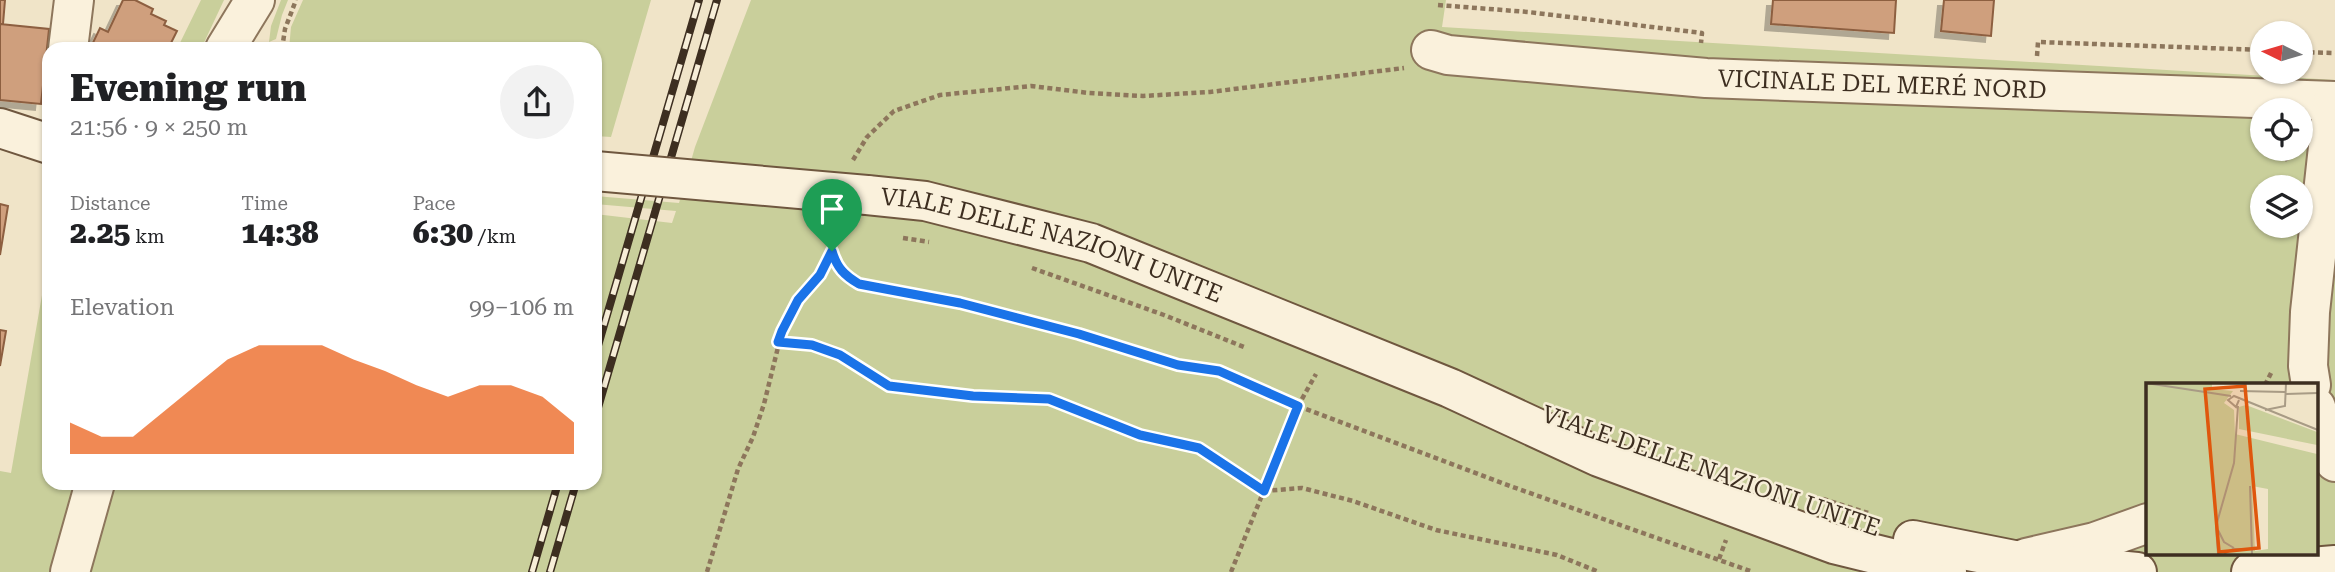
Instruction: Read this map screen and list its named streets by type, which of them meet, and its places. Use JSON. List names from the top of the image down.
{
  "streets": {
    "street": ["VICINALE DEL MERÉ NORD", "VIALE DELLE NAZIONI UNITE"]
  },
  "north": "left",
  "page": {
    "heading": ["Evening run", "21:56 · 9 × 250 m"],
    "stats": [
      ["Distance", "2.25 km"],
      ["Time", "14:38"],
      ["Pace", "6:30 /km"]
    ],
    "chart": ["Elevation", "99–106 m"]
  }
}
